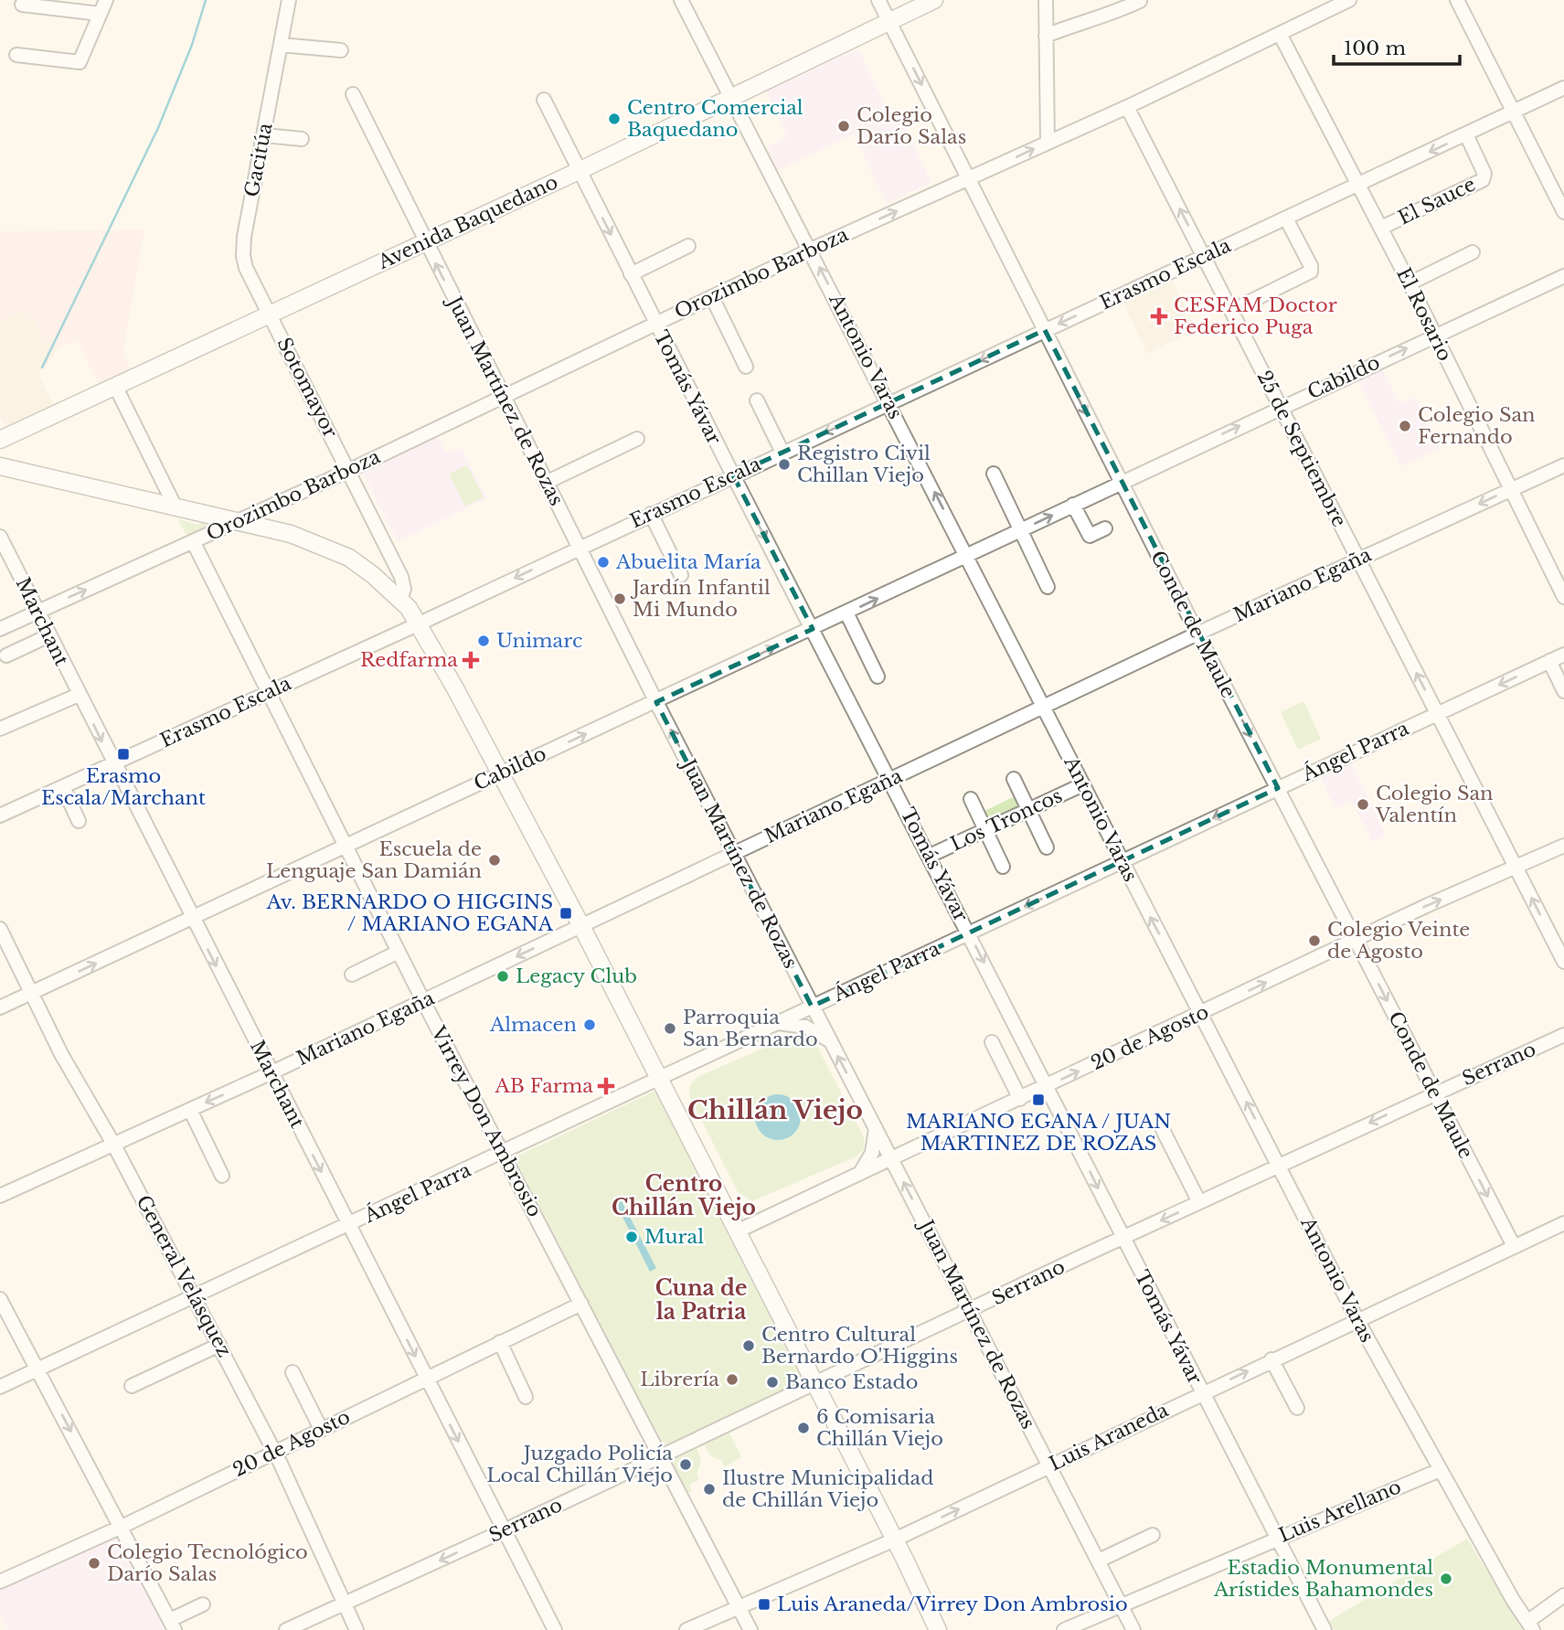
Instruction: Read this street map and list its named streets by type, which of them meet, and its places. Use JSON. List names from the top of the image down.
{
  "streets": {
    "main road": ["Avenida Baquedano"],
    "street": [
      "Gacitúa",
      "El Sauce",
      "Orozimbo Barboza",
      "Erasmo Escala",
      "El Rosario",
      "Antonio Varas",
      "Cabildo",
      "Sotomayor",
      "Tomás Yávar",
      "Juan Martínez de Rozas",
      "25 de Septiembre",
      "Mariano Egaña",
      "Marchant",
      "Conde de Maule",
      "Ángel Parra",
      "Los Troncos",
      "20 de Agosto",
      "Serrano",
      "Virrey Don Ambrosio",
      "General Velásquez",
      "Luis Araneda",
      "Luis Arellano"
    ]
  },
  "crossings": [
    ["Gacitúa", "Avenida Baquedano"],
    ["Gacitúa", "Sotomayor"],
    ["El Sauce", "Erasmo Escala"],
    ["El Sauce", "El Rosario"],
    ["Avenida Baquedano", "Antonio Varas"],
    ["Avenida Baquedano", "Sotomayor"],
    ["Avenida Baquedano", "Tomás Yávar"],
    ["Avenida Baquedano", "Juan Martínez de Rozas"],
    ["Avenida Baquedano", "Conde de Maule"],
    ["Orozimbo Barboza", "El Rosario"],
    ["Orozimbo Barboza", "Antonio Varas"],
    ["Orozimbo Barboza", "Sotomayor"],
    ["Orozimbo Barboza", "Tomás Yávar"],
    ["Orozimbo Barboza", "Juan Martínez de Rozas"],
    ["Orozimbo Barboza", "25 de Septiembre"],
    ["Orozimbo Barboza", "Marchant"],
    ["Orozimbo Barboza", "Conde de Maule"],
    ["Orozimbo Barboza", "Virrey Don Ambrosio"],
    ["Erasmo Escala", "El Rosario"],
    ["Erasmo Escala", "Antonio Varas"],
    ["Erasmo Escala", "Tomás Yávar"],
    ["Erasmo Escala", "Juan Martínez de Rozas"],
    ["Erasmo Escala", "25 de Septiembre"],
    ["Erasmo Escala", "Marchant"],
    ["Erasmo Escala", "Conde de Maule"],
    ["Erasmo Escala", "Virrey Don Ambrosio"],
    ["El Rosario", "Cabildo"],
    ["El Rosario", "Mariano Egaña"],
    ["Antonio Varas", "Cabildo"],
    ["Antonio Varas", "Mariano Egaña"],
    ["Antonio Varas", "Ángel Parra"],
    ["Antonio Varas", "Los Troncos"],
    ["Antonio Varas", "20 de Agosto"],
    ["Antonio Varas", "Serrano"],
    ["Antonio Varas", "Luis Araneda"],
    ["Antonio Varas", "Luis Arellano"],
    ["Cabildo", "Tomás Yávar"],
    ["Cabildo", "Juan Martínez de Rozas"],
    ["Cabildo", "25 de Septiembre"],
    ["Cabildo", "Marchant"],
    ["Cabildo", "Conde de Maule"],
    ["Cabildo", "Virrey Don Ambrosio"],
    ["Cabildo", "General Velásquez"],
    ["Tomás Yávar", "Mariano Egaña"],
    ["Tomás Yávar", "Ángel Parra"],
    ["Tomás Yávar", "Los Troncos"],
    ["Tomás Yávar", "20 de Agosto"],
    ["Tomás Yávar", "Serrano"],
    ["Tomás Yávar", "Luis Araneda"],
    ["Tomás Yávar", "Luis Arellano"],
    ["Juan Martínez de Rozas", "Mariano Egaña"],
    ["Juan Martínez de Rozas", "Ángel Parra"],
    ["Juan Martínez de Rozas", "20 de Agosto"],
    ["Juan Martínez de Rozas", "Serrano"],
    ["Juan Martínez de Rozas", "Luis Araneda"],
    ["Juan Martínez de Rozas", "Luis Arellano"],
    ["25 de Septiembre", "Mariano Egaña"],
    ["25 de Septiembre", "Ángel Parra"],
    ["25 de Septiembre", "20 de Agosto"],
    ["Mariano Egaña", "Marchant"],
    ["Mariano Egaña", "Conde de Maule"],
    ["Mariano Egaña", "Virrey Don Ambrosio"],
    ["Mariano Egaña", "General Velásquez"],
    ["Marchant", "Ángel Parra"],
    ["Marchant", "20 de Agosto"],
    ["Marchant", "Serrano"],
    ["Conde de Maule", "Ángel Parra"],
    ["Conde de Maule", "20 de Agosto"],
    ["Conde de Maule", "Serrano"],
    ["Conde de Maule", "Luis Araneda"],
    ["Ángel Parra", "Virrey Don Ambrosio"],
    ["Ángel Parra", "General Velásquez"],
    ["20 de Agosto", "Virrey Don Ambrosio"],
    ["20 de Agosto", "General Velásquez"],
    ["Serrano", "Virrey Don Ambrosio"],
    ["Serrano", "General Velásquez"],
    ["Virrey Don Ambrosio", "Luis Araneda"]
  ],
  "one_way": [
    "Erasmo Escala",
    "Cabildo",
    "Juan Martínez de Rozas",
    "25 de Septiembre",
    "Marchant",
    "Conde de Maule"
  ],
  "districts": ["Chillán Viejo", "Centro Chillán Viejo", "Cuna de la Patria"],
  "places": {
    "other": [
      "Centro Comercial Baquedano",
      "Colegio Darío Salas",
      "Colegio San Fernando",
      "Registro Civil Chillan Viejo",
      "Abuelita María",
      "Jardín Infantil Mi Mundo",
      "Unimarc",
      "Colegio San Valentín",
      "Escuela de Lenguaje San Damián",
      "Colegio Veinte de Agosto",
      "Legacy Club",
      "Almacen",
      "Parroquia San Bernardo",
      "Mural",
      "Centro Cultural Bernardo O'Higgins",
      "Librería",
      "Banco Estado",
      "6 Comisaria Chillán Viejo",
      "Juzgado Policía Local Chillán Viejo",
      "Ilustre Municipalidad de Chillán Viejo",
      "Colegio Tecnológico Darío Salas",
      "Estadio Monumental Arístides Bahamondes"
    ],
    "health": ["CESFAM Doctor Federico Puga", "Redfarma", "AB Farma"],
    "transit": [
      "Erasmo Escala/Marchant",
      "Av. BERNARDO O HIGGINS / MARIANO EGANA",
      "MARIANO EGANA / JUAN MARTINEZ DE ROZAS",
      "Luis Araneda/Virrey Don Ambrosio"
    ]
  },
  "scale_bar": "100 m"
}
